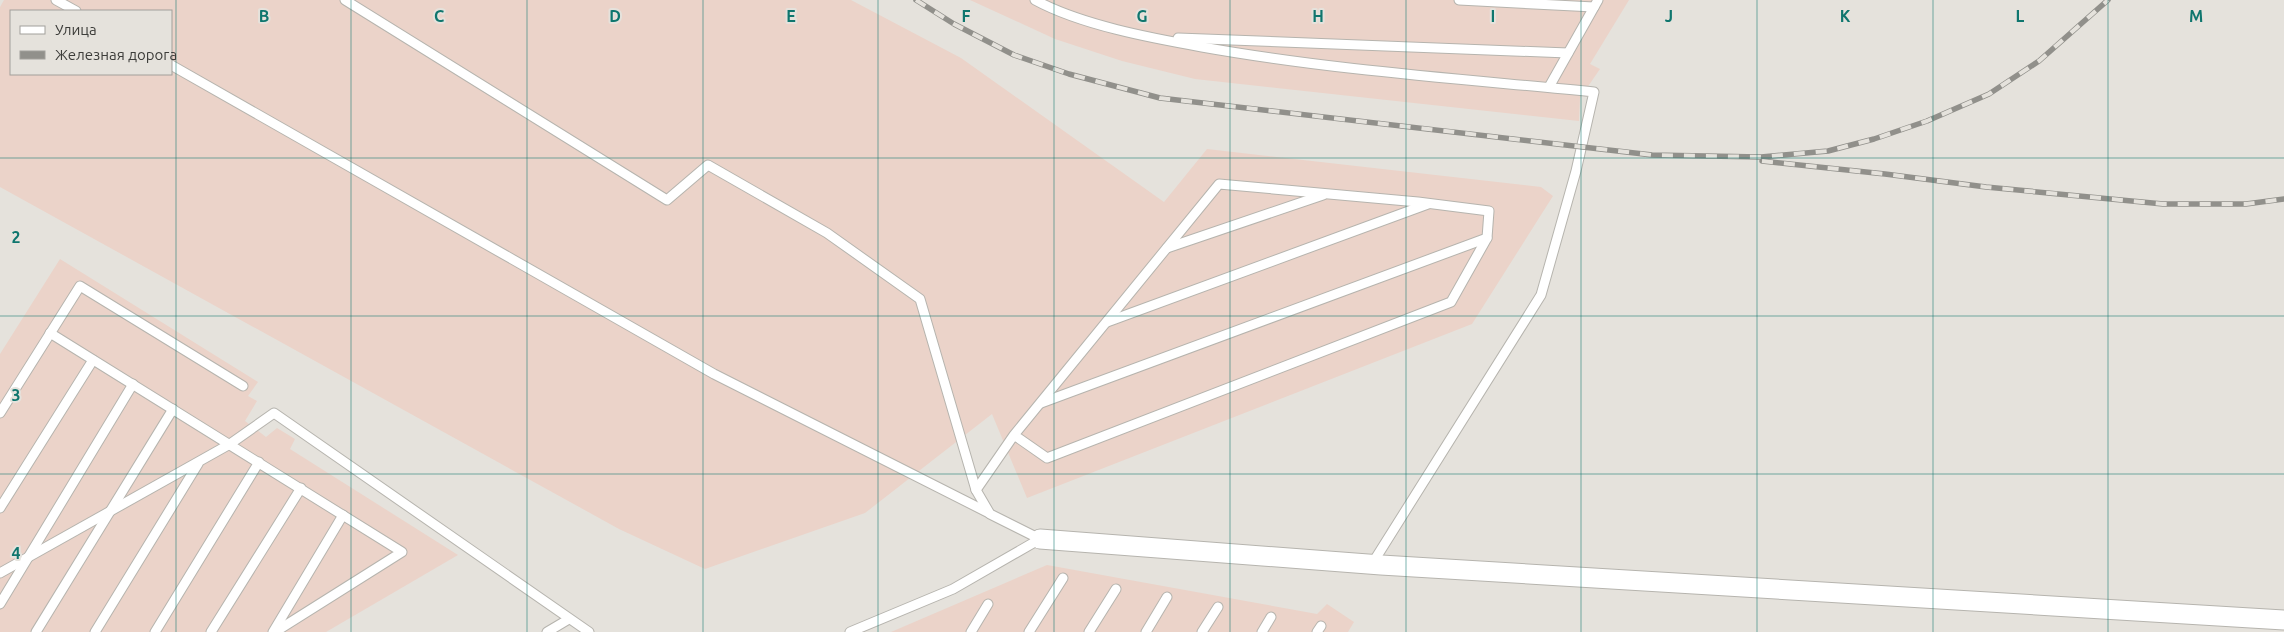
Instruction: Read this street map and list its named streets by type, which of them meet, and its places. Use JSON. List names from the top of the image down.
{
  "legend": ["Улица", "Железная дорога"],
  "grid": {
    "columns": [
      "B",
      "C",
      "D",
      "E",
      "F",
      "G",
      "H",
      "I",
      "J",
      "K",
      "L",
      "M"
    ],
    "rows": ["2", "3", "4"]
  }
}
